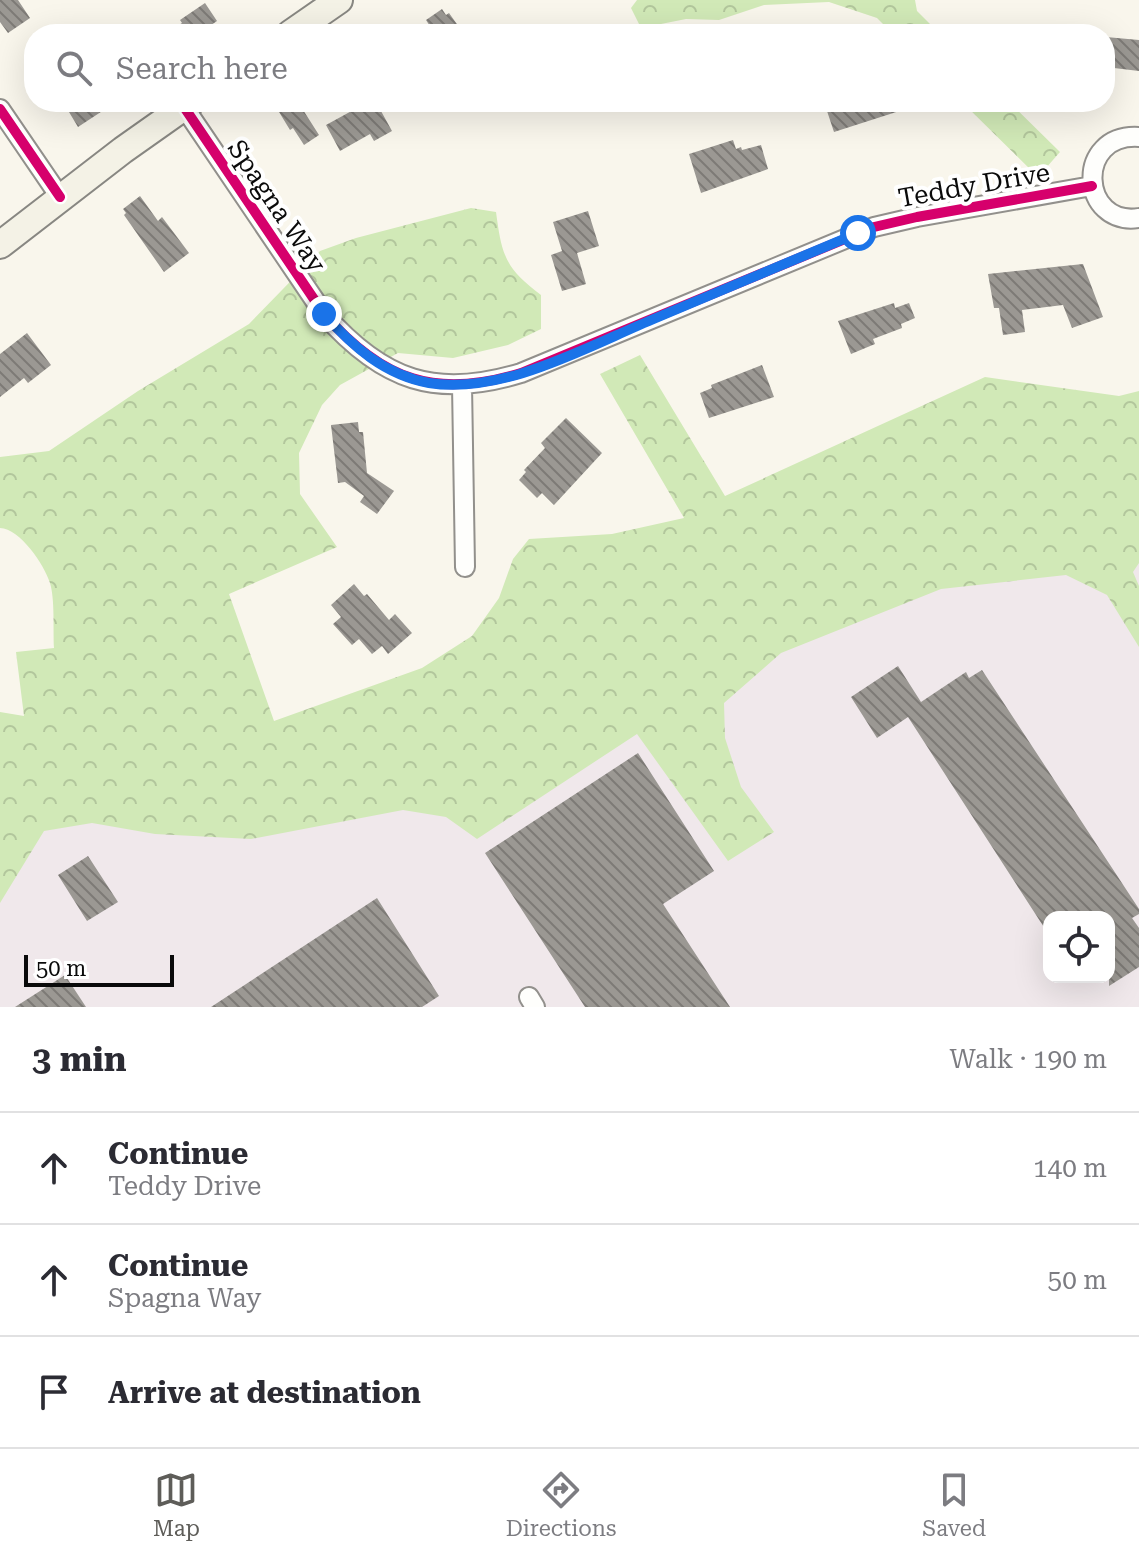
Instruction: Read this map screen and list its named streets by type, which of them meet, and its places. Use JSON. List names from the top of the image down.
{
  "streets": {
    "street": ["Teddy Drive", "Spagna Way"]
  },
  "crossings": [
    ["Teddy Drive", "Spagna Way"]
  ],
  "scale_bar": "50 m",
  "page": {
    "search": "Search here",
    "scale": "50 m",
    "heading": ["3 min", "Walk · 190 m"],
    "list": [
      ["Continue", "Teddy Drive", "140 m"],
      ["Continue", "Spagna Way", "50 m"],
      "Arrive at destination"
    ],
    "nav": ["Map", "Directions", "Saved"]
  }
}
